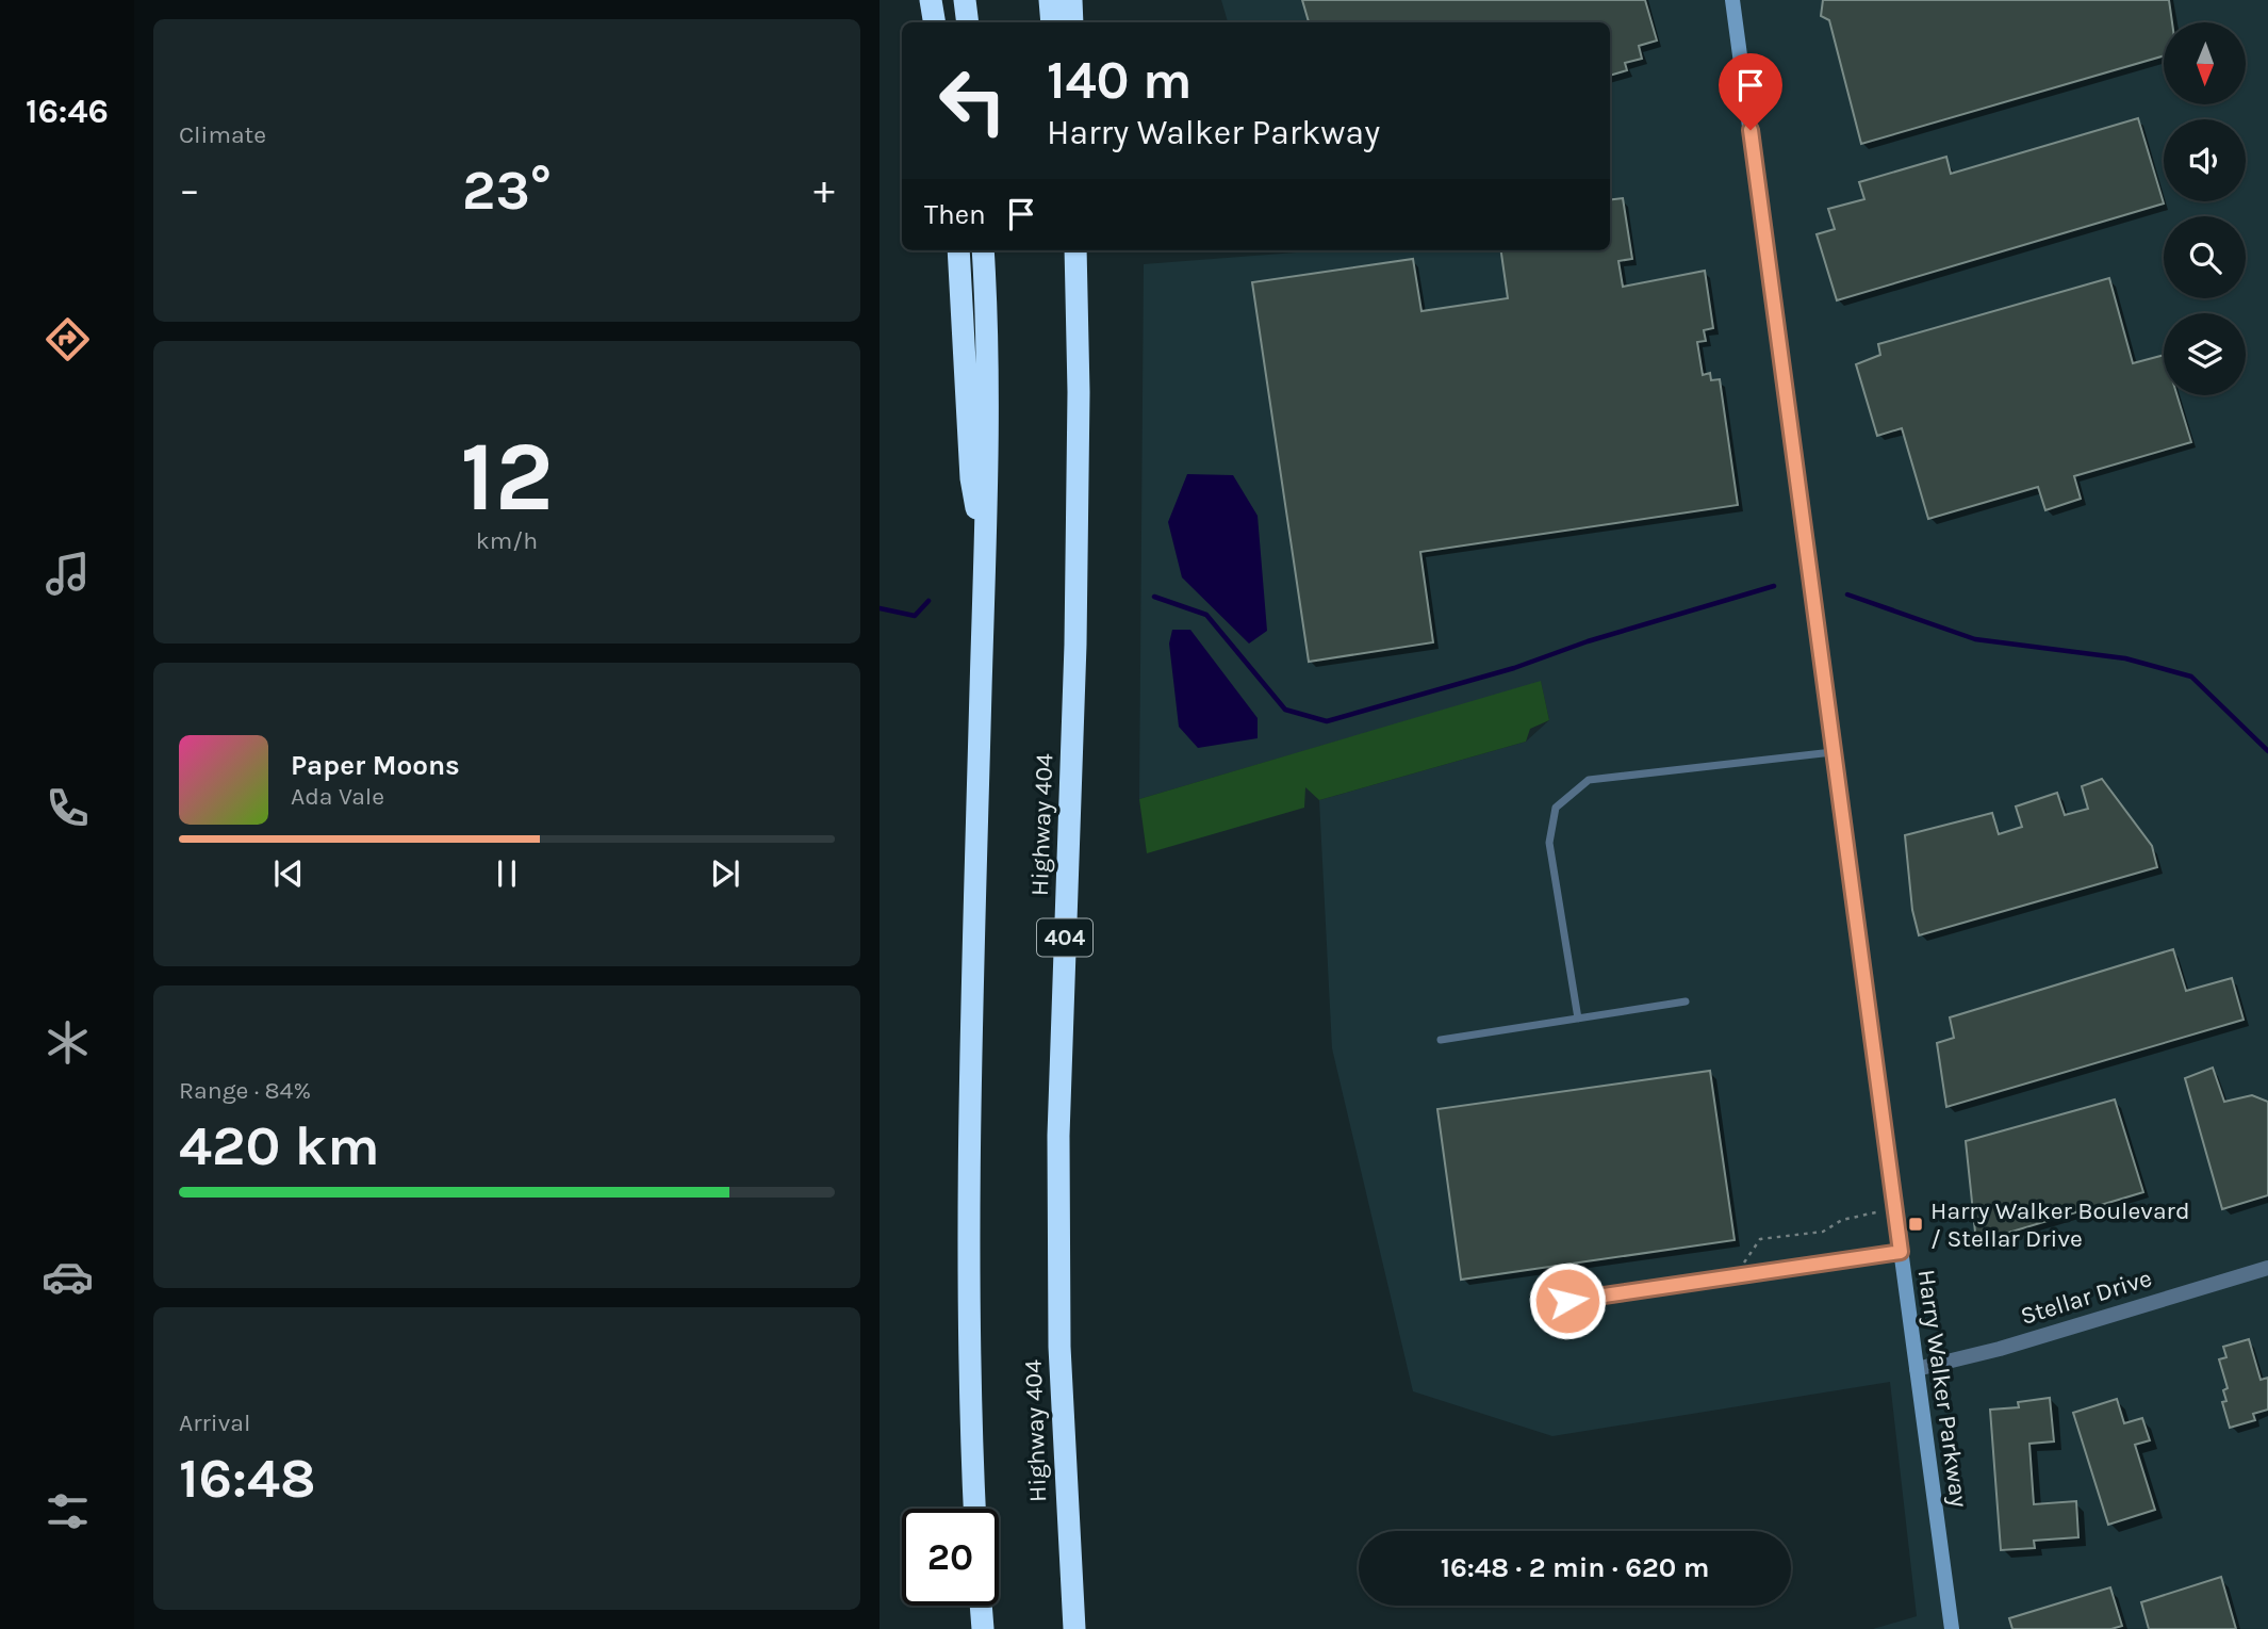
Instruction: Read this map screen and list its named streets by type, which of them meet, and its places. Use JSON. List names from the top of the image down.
{
  "streets": {
    "highway": ["Highway 404", "404"],
    "street": ["Stellar Drive", "Harry Walker Parkway"]
  },
  "crossings": [
    ["Stellar Drive", "Harry Walker Parkway"]
  ],
  "places": {
    "transit": ["Harry Walker Boulevard / Stellar Drive"]
  },
  "north": "bottom",
  "page": {
    "tabs": "16:46",
    "tile": [
      "Climate",
      ["12", "km/h"],
      ["Range · 84%", "420 km"],
      ["Arrival", "16:48"]
    ],
    "turn": ["140 m", "Harry Walker Parkway"],
    "heat": ["−", "23°", "+"],
    "then": "Then",
    "song": ["Paper Moons", "Ada Vale"],
    "limit": "20",
    "trip": "16:48 · 2 min · 620 m"
  }
}
